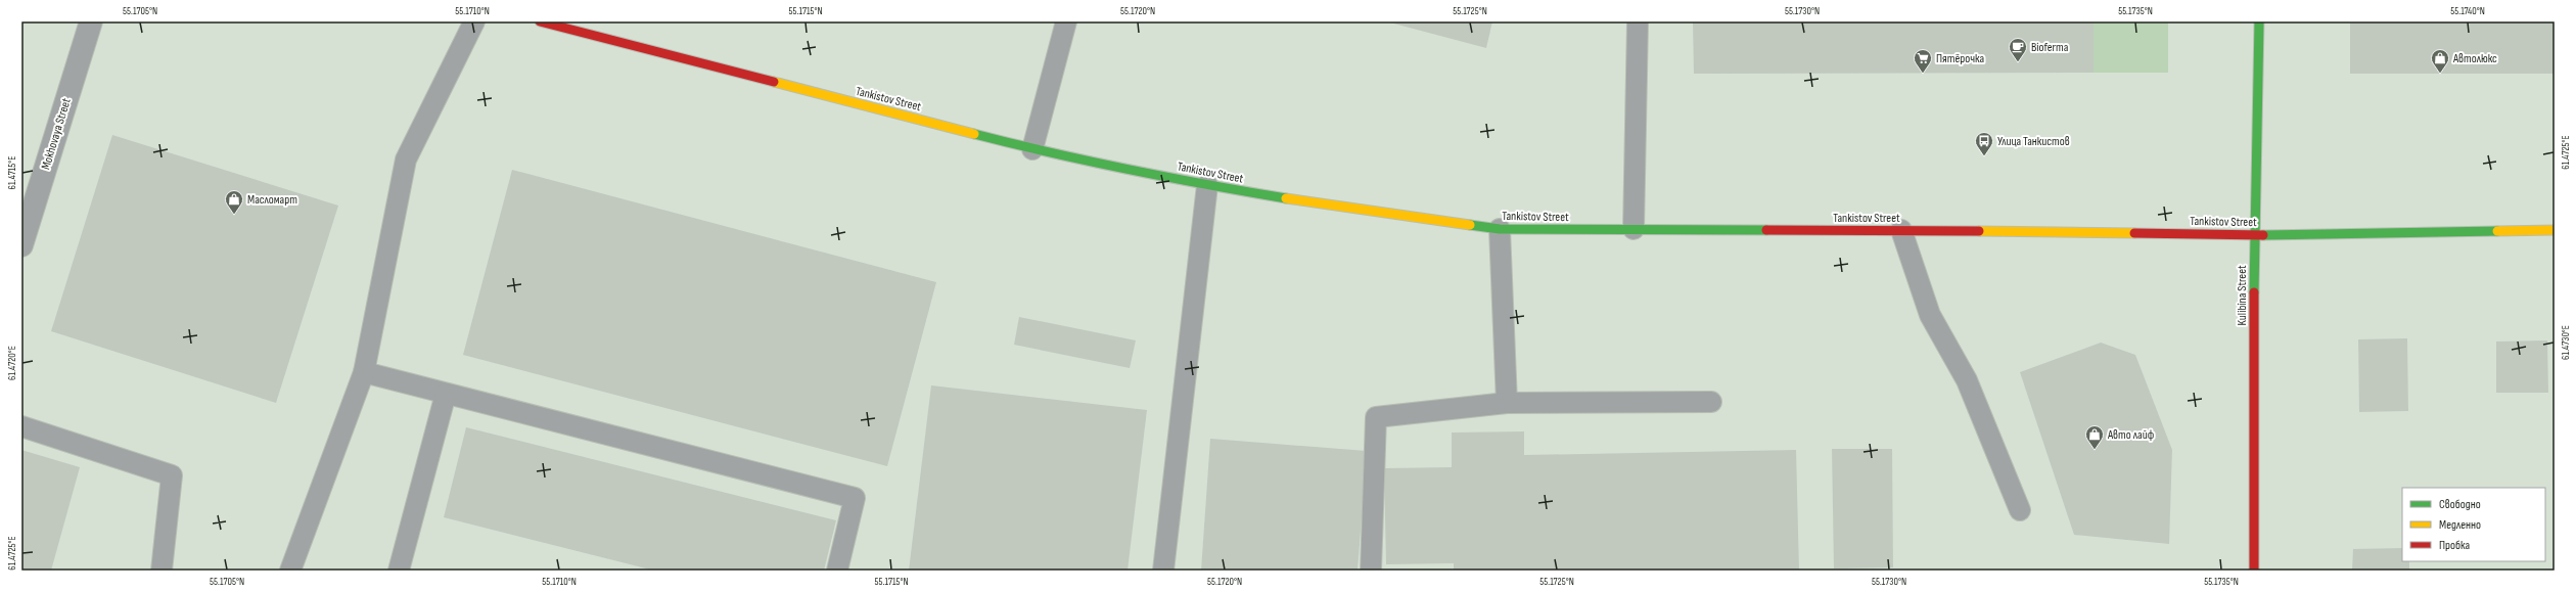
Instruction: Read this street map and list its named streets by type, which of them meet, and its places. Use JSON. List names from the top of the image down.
{
  "streets": {
    "main road": ["Tankistov Street", "Kulibina Street"],
    "street": ["Mokhovaya Street"]
  },
  "crossings": [
    ["Tankistov Street", "Kulibina Street"]
  ],
  "places": {
    "cafe": ["Bioferma"],
    "supermarket": ["Пятёрочка"],
    "shop": ["Автолюкс", "Масломарт", "Авто лайф"],
    "bus stop": ["Улица Танкистов"]
  },
  "legend": ["Свободно", "Медленно", "Пробка"],
  "coordinates": [
    "55.1705°N",
    "55.1710°N",
    "55.1715°N",
    "55.1720°N",
    "55.1725°N",
    "55.1730°N",
    "55.1735°N",
    "55.1740°N",
    "61.4725°E",
    "61.4715°E",
    "61.4730°E",
    "61.4720°E"
  ]
}
